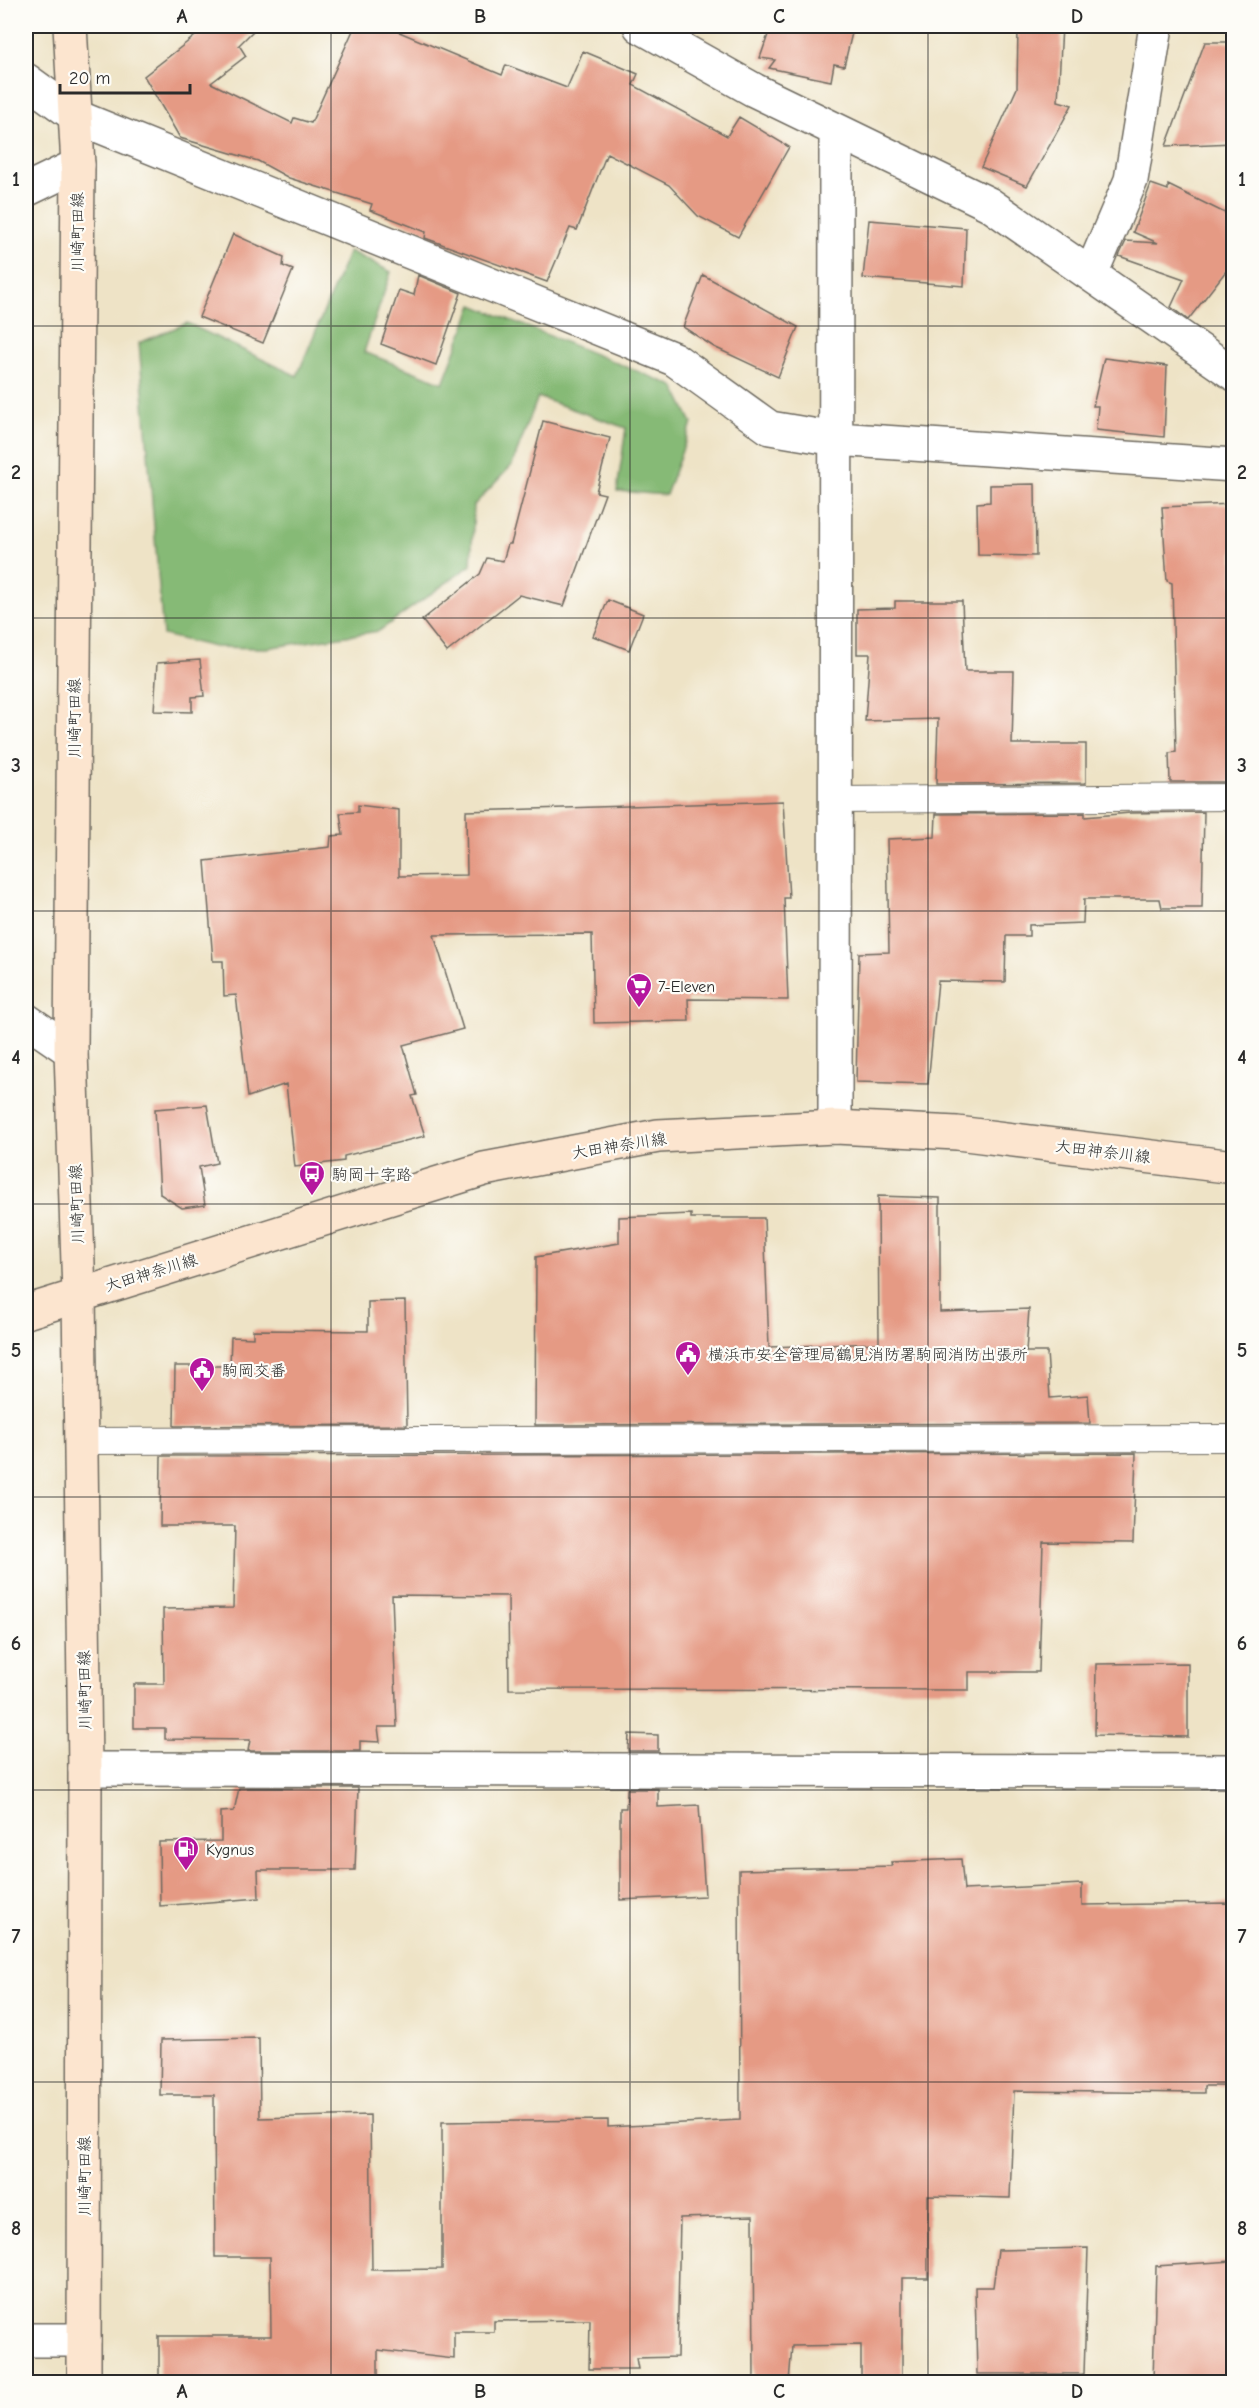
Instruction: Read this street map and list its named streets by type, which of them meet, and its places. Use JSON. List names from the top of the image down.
{
  "streets": {
    "main road": ["川崎町田線", "大田神奈川線"]
  },
  "crossings": [
    ["川崎町田線", "大田神奈川線"]
  ],
  "places": {
    "supermarket": ["7-Eleven"],
    "bus stop": ["駒岡十字路"],
    "public building": ["横浜市安全管理局鶴見消防署駒岡消防出張所", "駒岡交番"],
    "fuel station": ["Kygnus"]
  },
  "scale_bar": "20 m",
  "grid": {
    "columns": [
      "A",
      "B",
      "C",
      "D"
    ],
    "rows": [
      "1",
      "2",
      "3",
      "4",
      "5",
      "6",
      "7",
      "8"
    ]
  }
}
